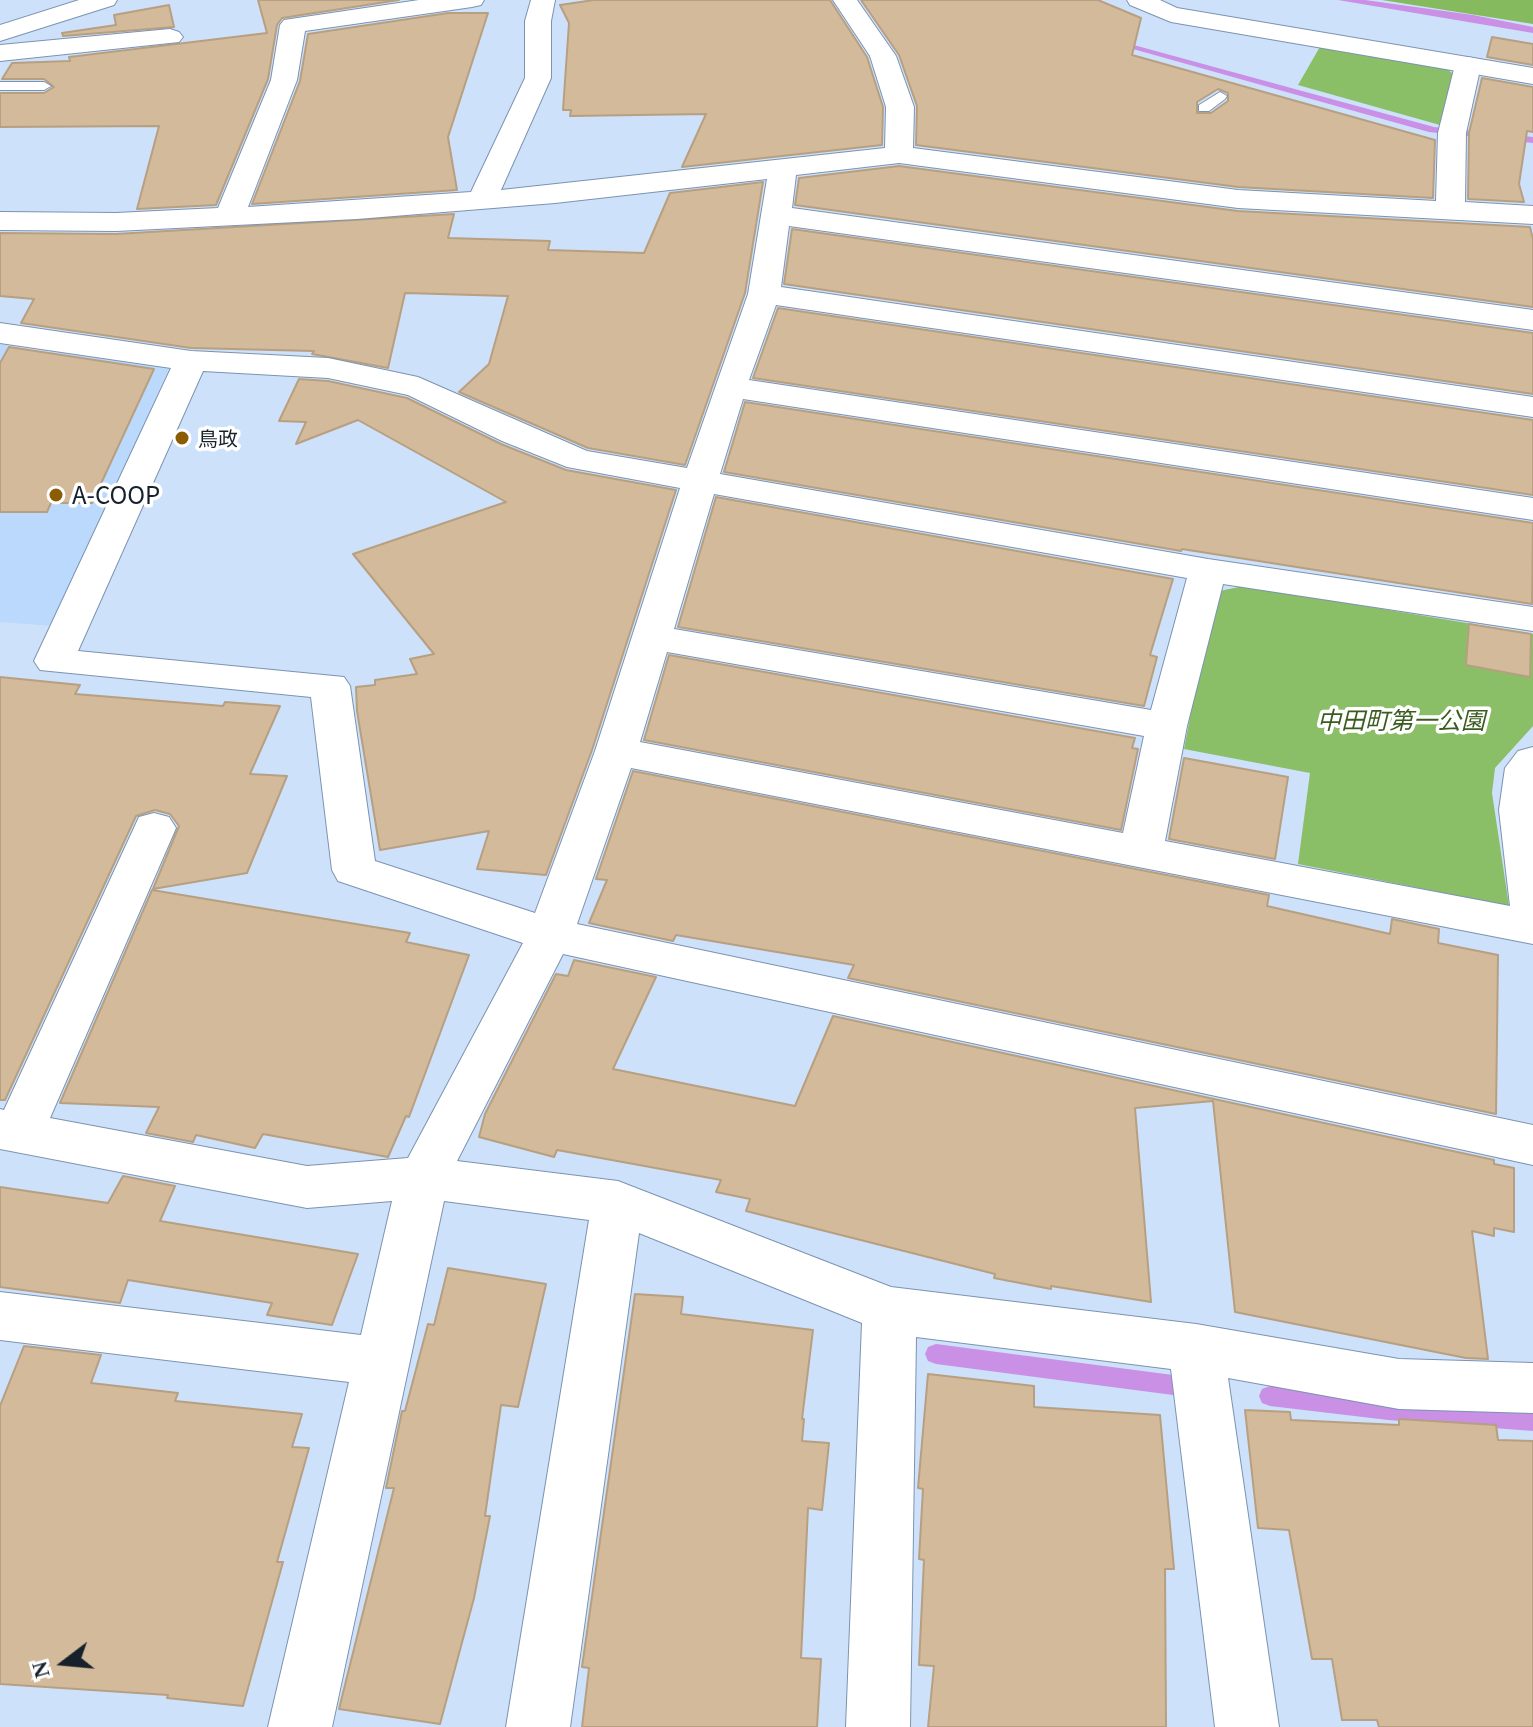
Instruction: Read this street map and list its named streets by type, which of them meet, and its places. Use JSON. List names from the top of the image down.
{
  "parks": ["中田町第一公園"],
  "places": ["鳥政", "A-COOP"],
  "north": "left"
}
